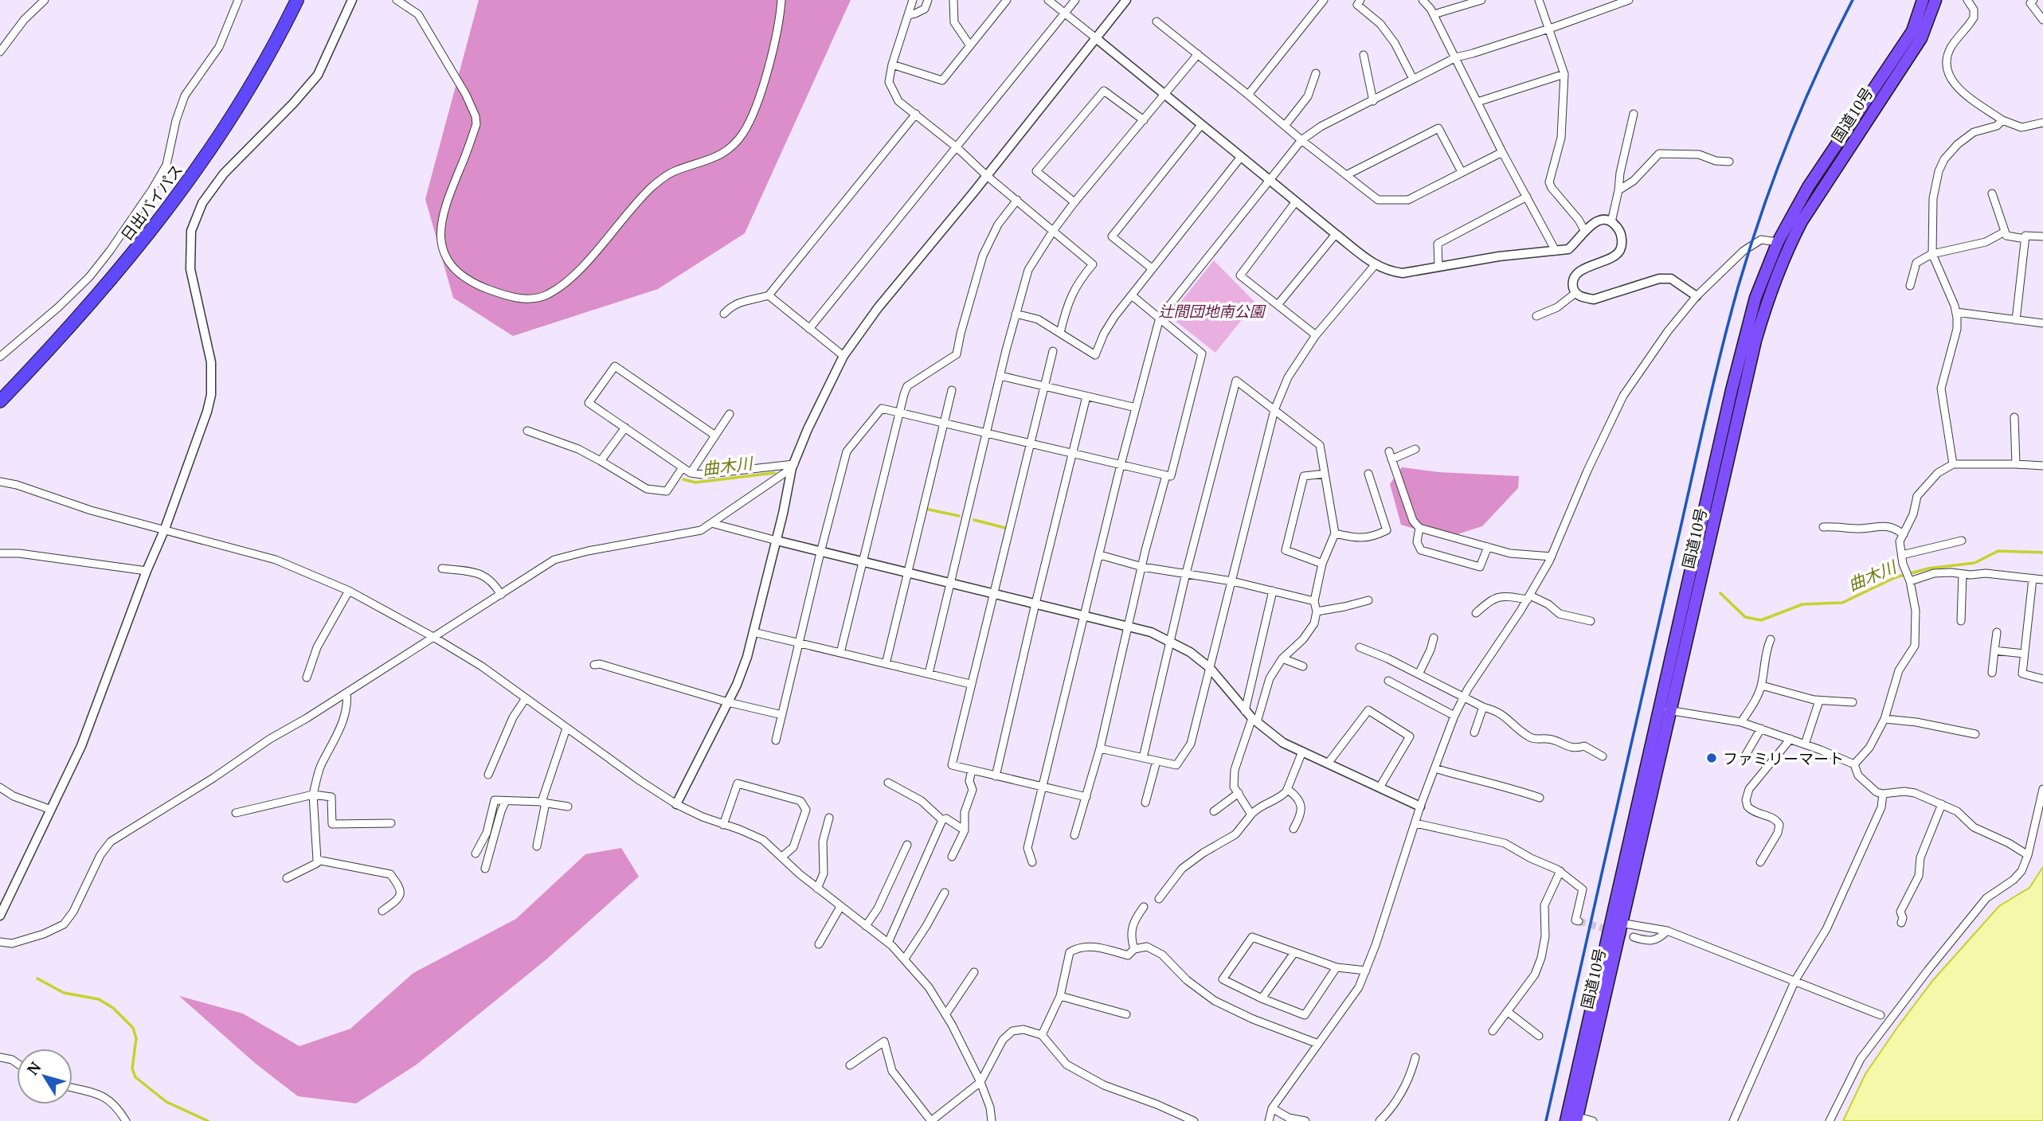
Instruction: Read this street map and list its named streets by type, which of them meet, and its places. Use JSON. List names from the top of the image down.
{
  "streets": {
    "highway": ["国道10号", "日出バイパス"]
  },
  "water": ["曲木川"],
  "parks": ["辻間団地南公園"],
  "places": ["ファミリーマート"],
  "north": "top left"
}
